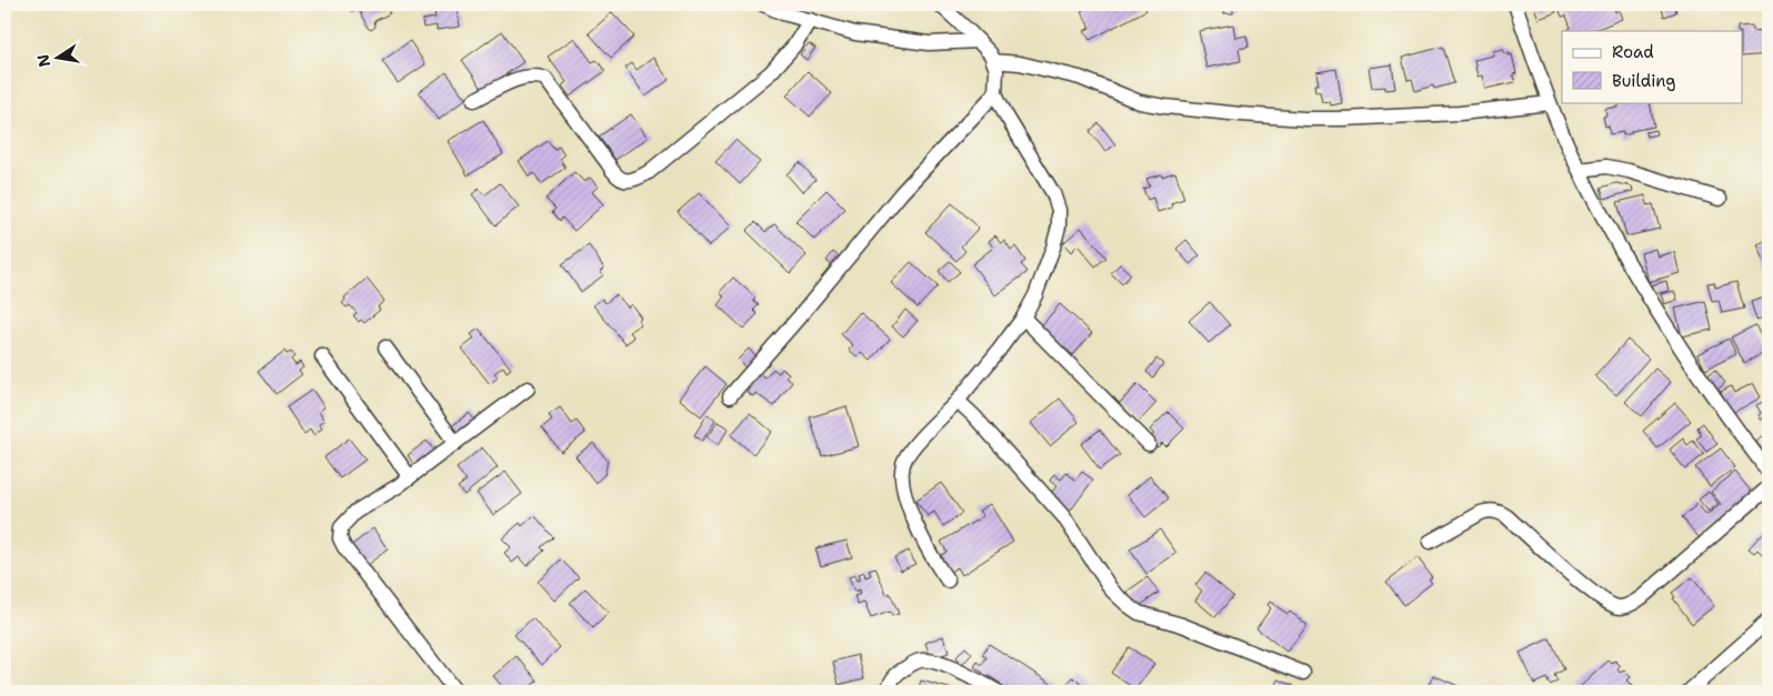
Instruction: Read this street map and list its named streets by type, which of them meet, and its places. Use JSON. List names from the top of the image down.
{
  "legend": ["Road", "Building"],
  "north": "left"
}
